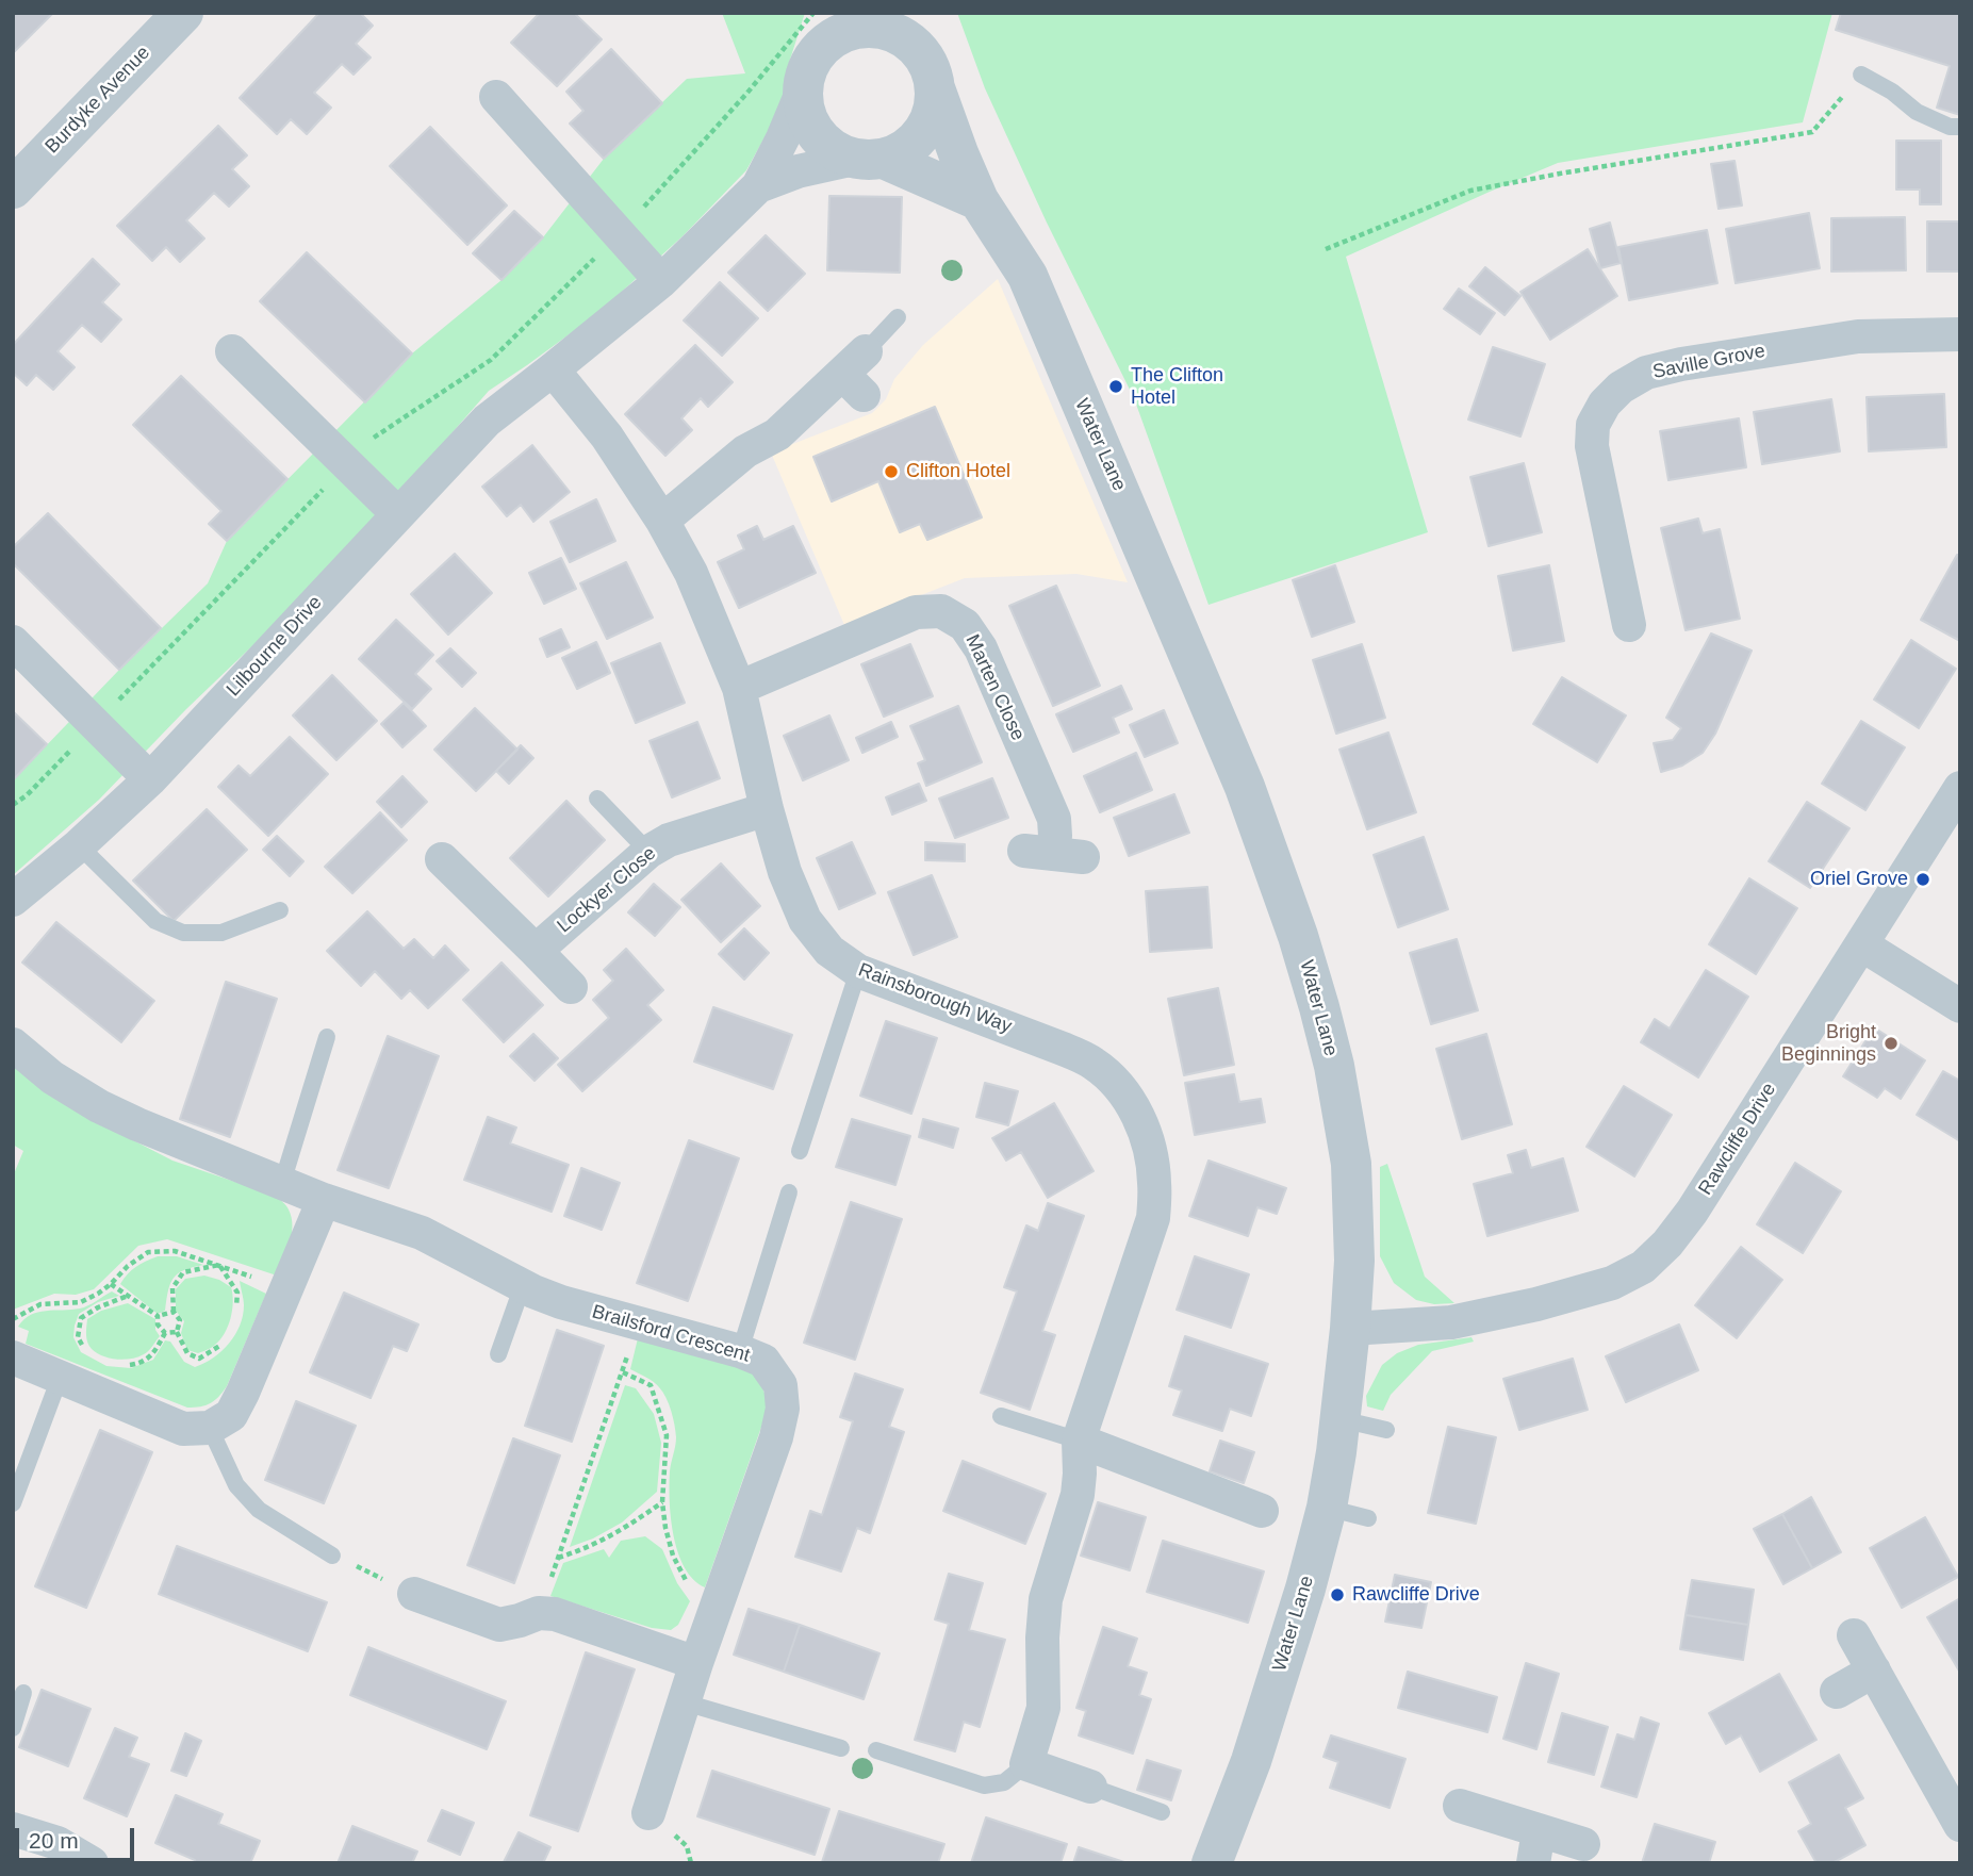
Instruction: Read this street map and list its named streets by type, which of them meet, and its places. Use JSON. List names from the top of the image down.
{
  "streets": {
    "street": [
      "Burdyke Avenue",
      "Saville Grove",
      "Water Lane",
      "Lilbourne Drive",
      "Marten Close",
      "Lockyer Close",
      "Rainsborough Way",
      "Rawcliffe Drive",
      "Brailsford Crescent"
    ]
  },
  "crossings": [
    ["Water Lane", "Lilbourne Drive"],
    ["Water Lane", "Rawcliffe Drive"],
    ["Lilbourne Drive", "Rainsborough Way"],
    ["Marten Close", "Rainsborough Way"],
    ["Lockyer Close", "Rainsborough Way"]
  ],
  "places": [
    "The Clifton Hotel",
    "Clifton Hotel",
    "Oriel Grove",
    "Bright Beginnings",
    "Rawcliffe Drive"
  ],
  "scale_bar": "20 m"
}
